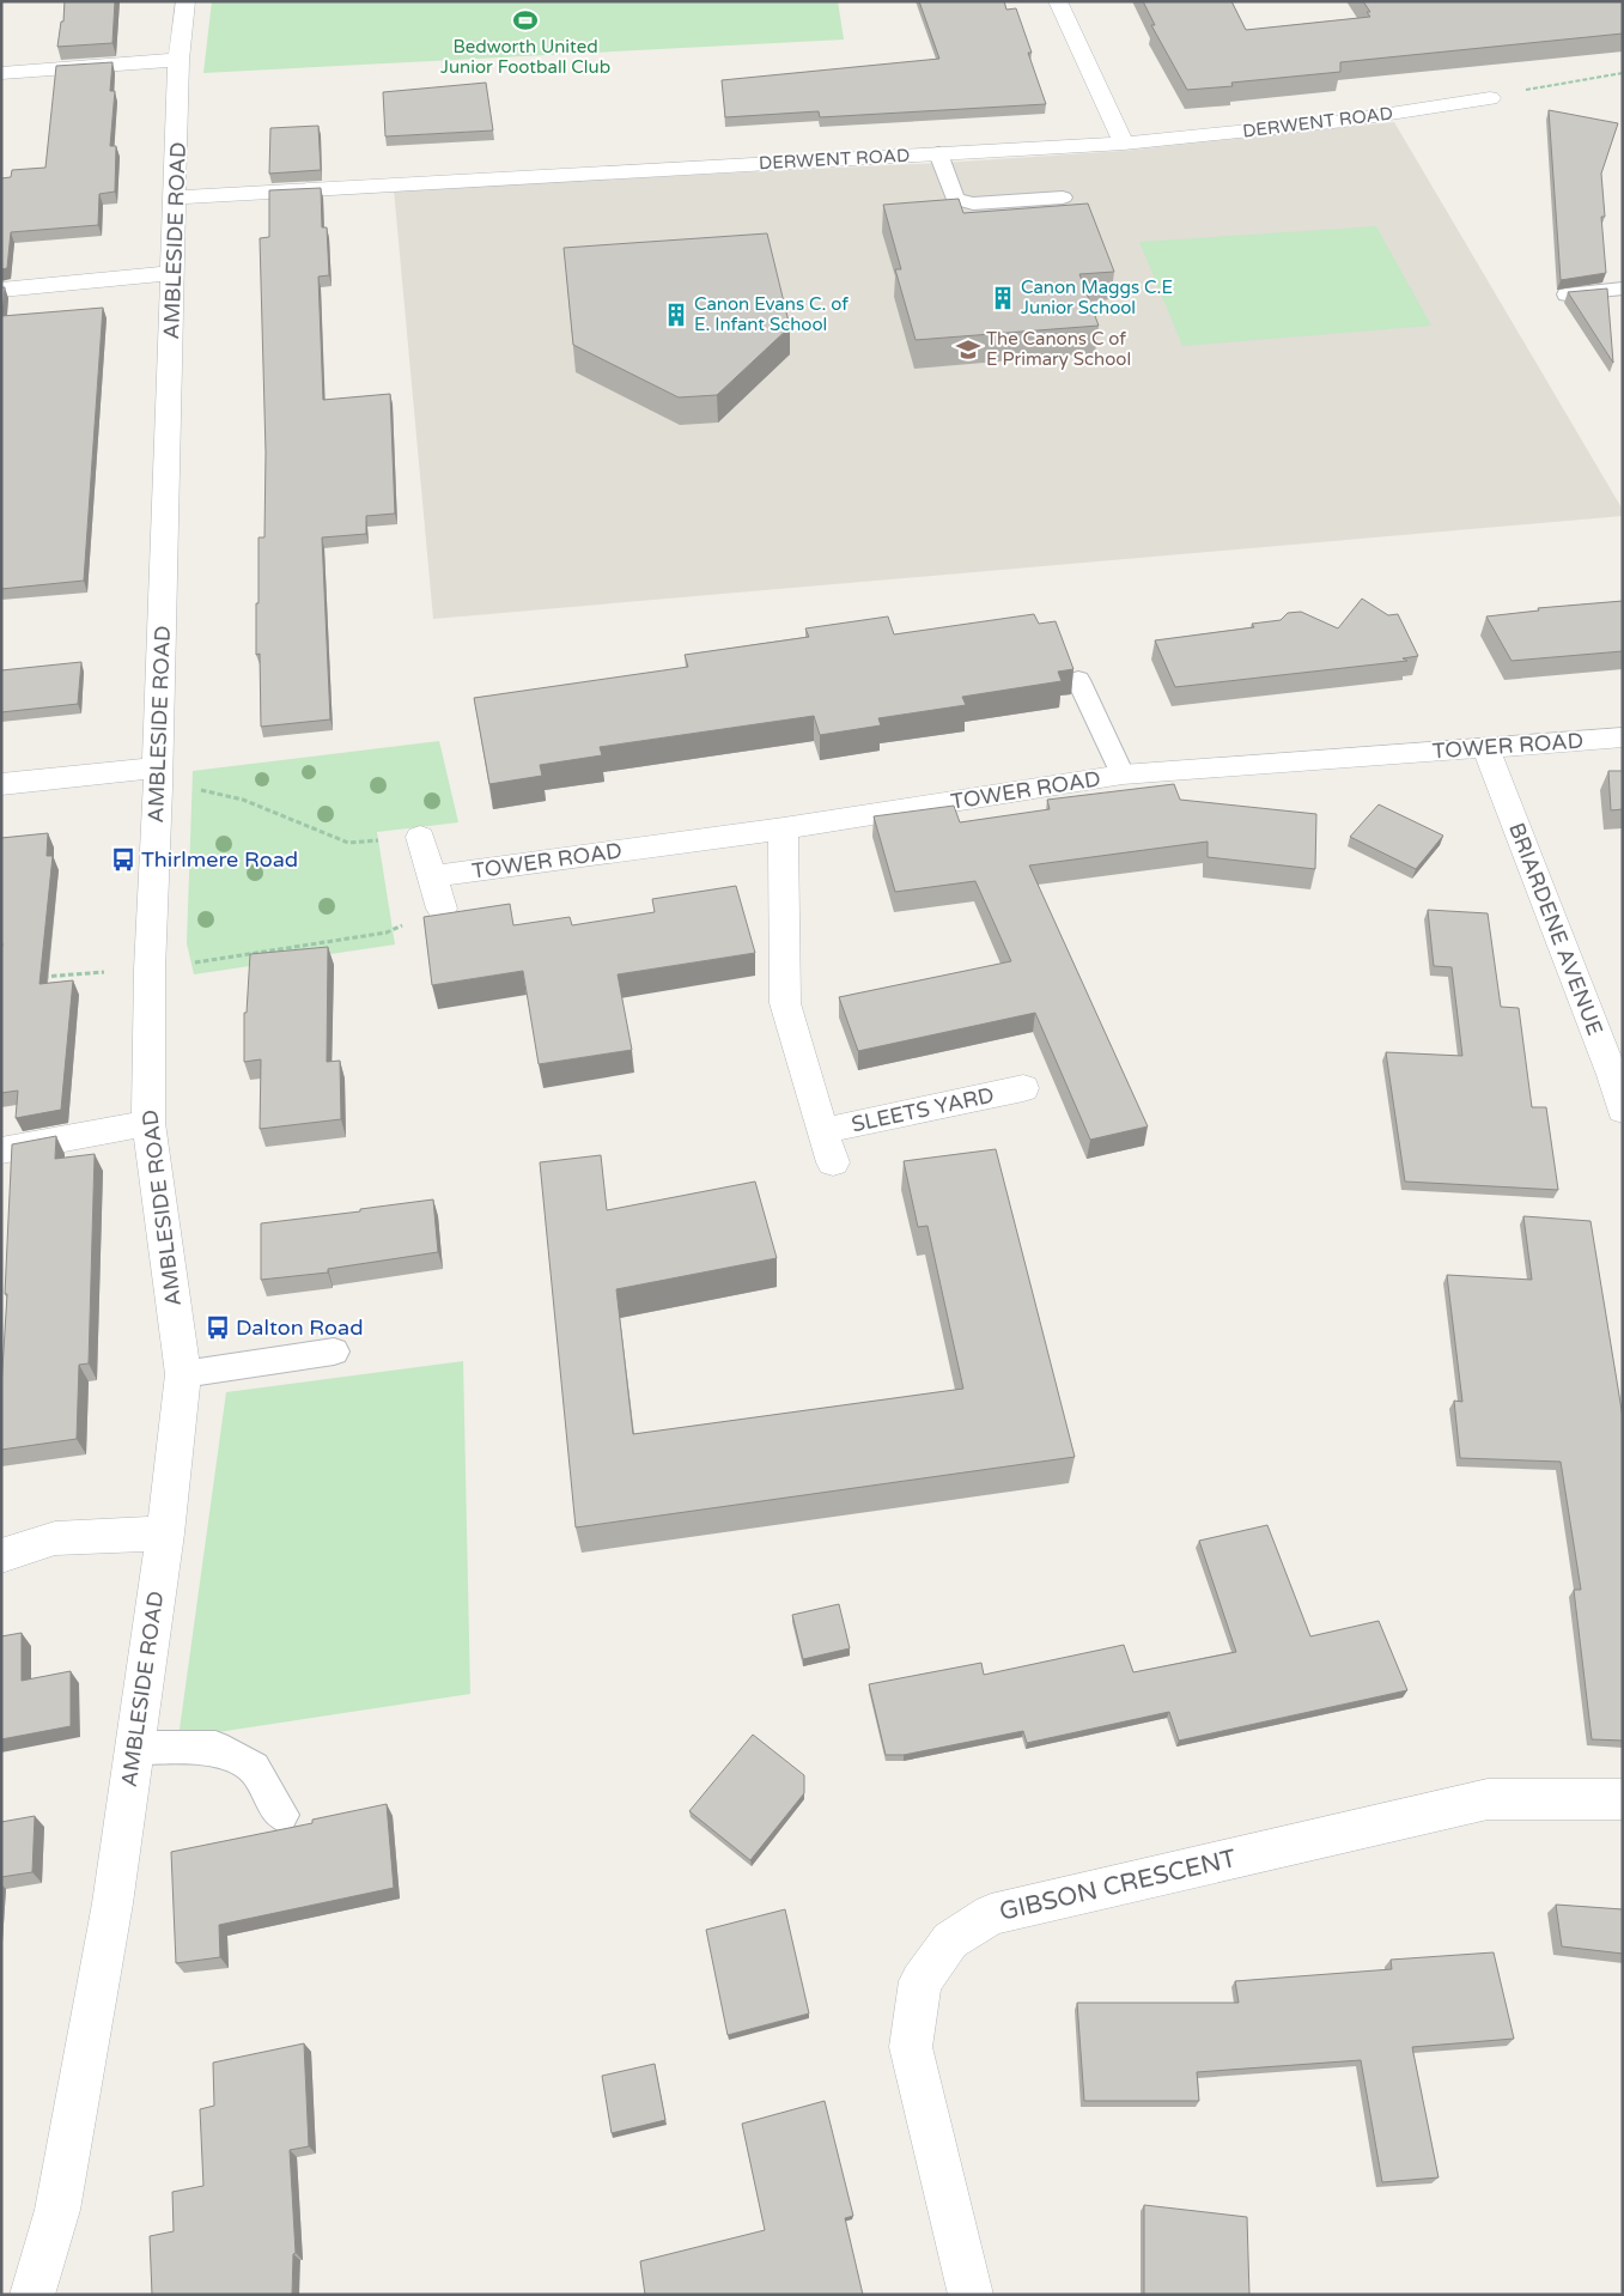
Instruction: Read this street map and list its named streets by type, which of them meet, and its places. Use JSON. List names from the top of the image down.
{
  "streets": {
    "street": [
      "DERWENT ROAD",
      "AMBLESIDE ROAD",
      "TOWER ROAD",
      "BRIARDENE AVENUE",
      "SLEETS YARD",
      "GIBSON CRESCENT"
    ]
  },
  "crossings": [
    ["DERWENT ROAD", "AMBLESIDE ROAD"],
    ["TOWER ROAD", "BRIARDENE AVENUE"]
  ],
  "places": {
    "sports": ["Bedworth United Junior Football Club"],
    "building": ["Canon Maggs C.E Junior School", "Canon Evans C. of E. Infant School"],
    "school or university": ["The Canons C of E Primary School"],
    "bus stop": ["Thirlmere Road", "Dalton Road"]
  }
}
